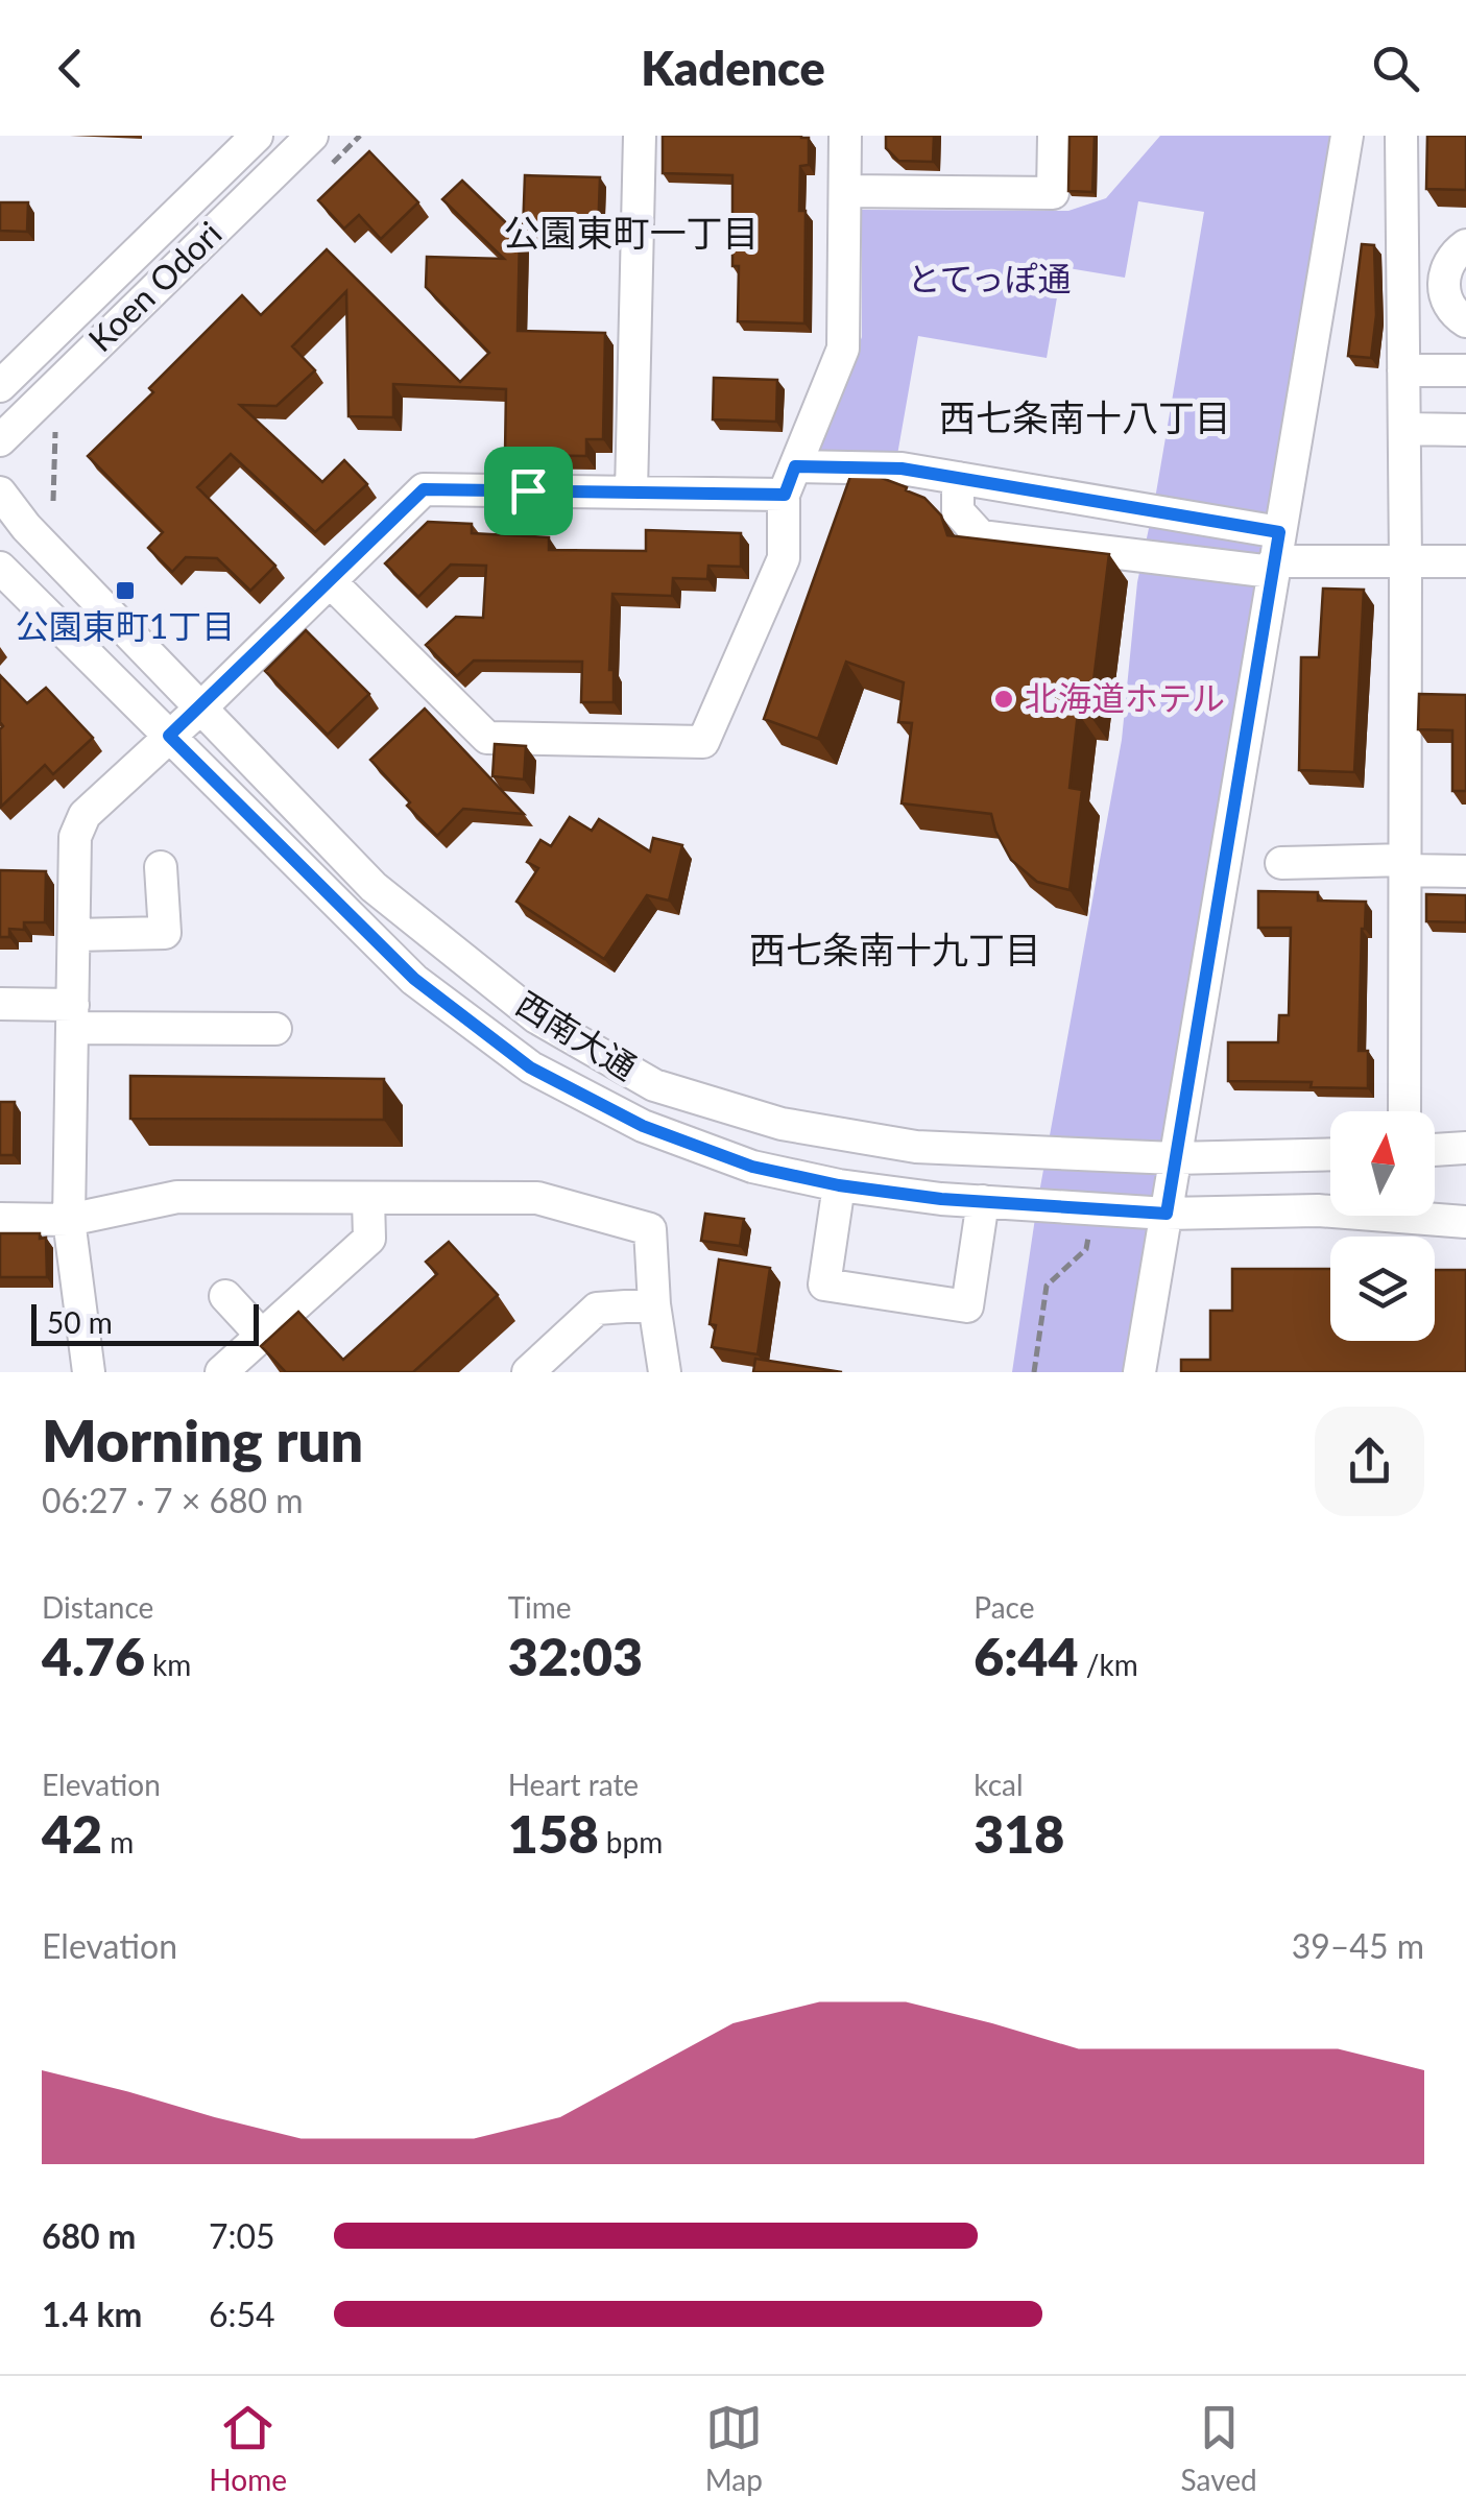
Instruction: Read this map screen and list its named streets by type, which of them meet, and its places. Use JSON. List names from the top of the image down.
{
  "streets": {
    "street": ["Koen Odori", "西南大通"]
  },
  "districts": ["公園東町一丁目", "西七条南十八丁目", "西七条南十九丁目"],
  "parks": ["とてっぽ通"],
  "places": {
    "transit": ["公園東町1丁目"],
    "other": ["北海道ホテル"]
  },
  "scale_bar": "50 m",
  "north": "top",
  "page": {
    "header": "Kadence",
    "scale": "50 m",
    "heading": ["Morning run", "06:27 · 7 × 680 m"],
    "stats": [
      ["Distance", "4.76 km"],
      ["Time", "32:03"],
      ["Pace", "6:44 /km"],
      ["Elevation", "42 m"],
      ["Heart rate", "158 bpm"],
      ["kcal", "318"]
    ],
    "chart": ["Elevation", "39–45 m"],
    "list": [
      {
        "name": "680 m",
        "note": "7:05"
      },
      {
        "name": "1.4 km",
        "note": "6:54"
      }
    ],
    "tabs": ["Home", "Map", "Saved"]
  }
}
